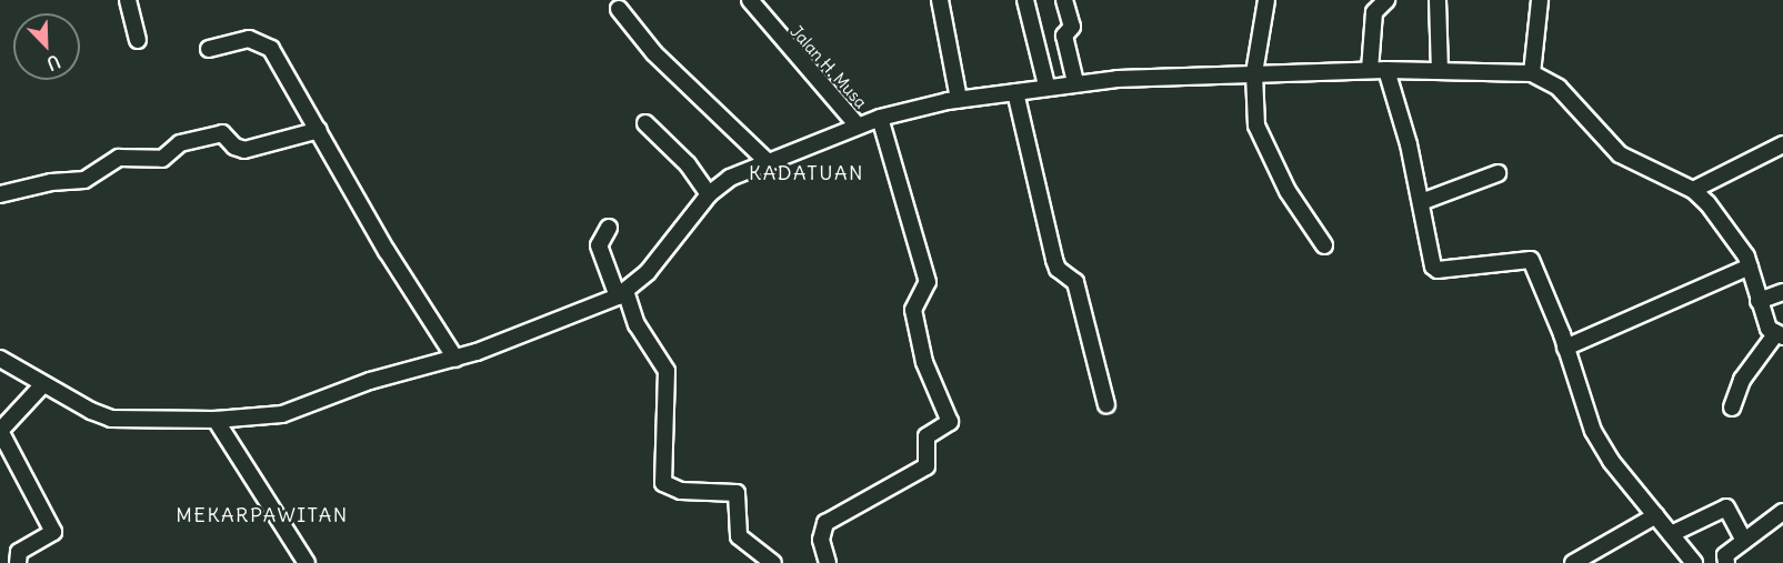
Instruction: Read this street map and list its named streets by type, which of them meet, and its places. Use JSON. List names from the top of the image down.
{
  "streets": {
    "street": ["Jalan H. Musa"]
  },
  "districts": ["KADATUAN", "MEKARPAWITAN"],
  "north": "bottom right"
}
